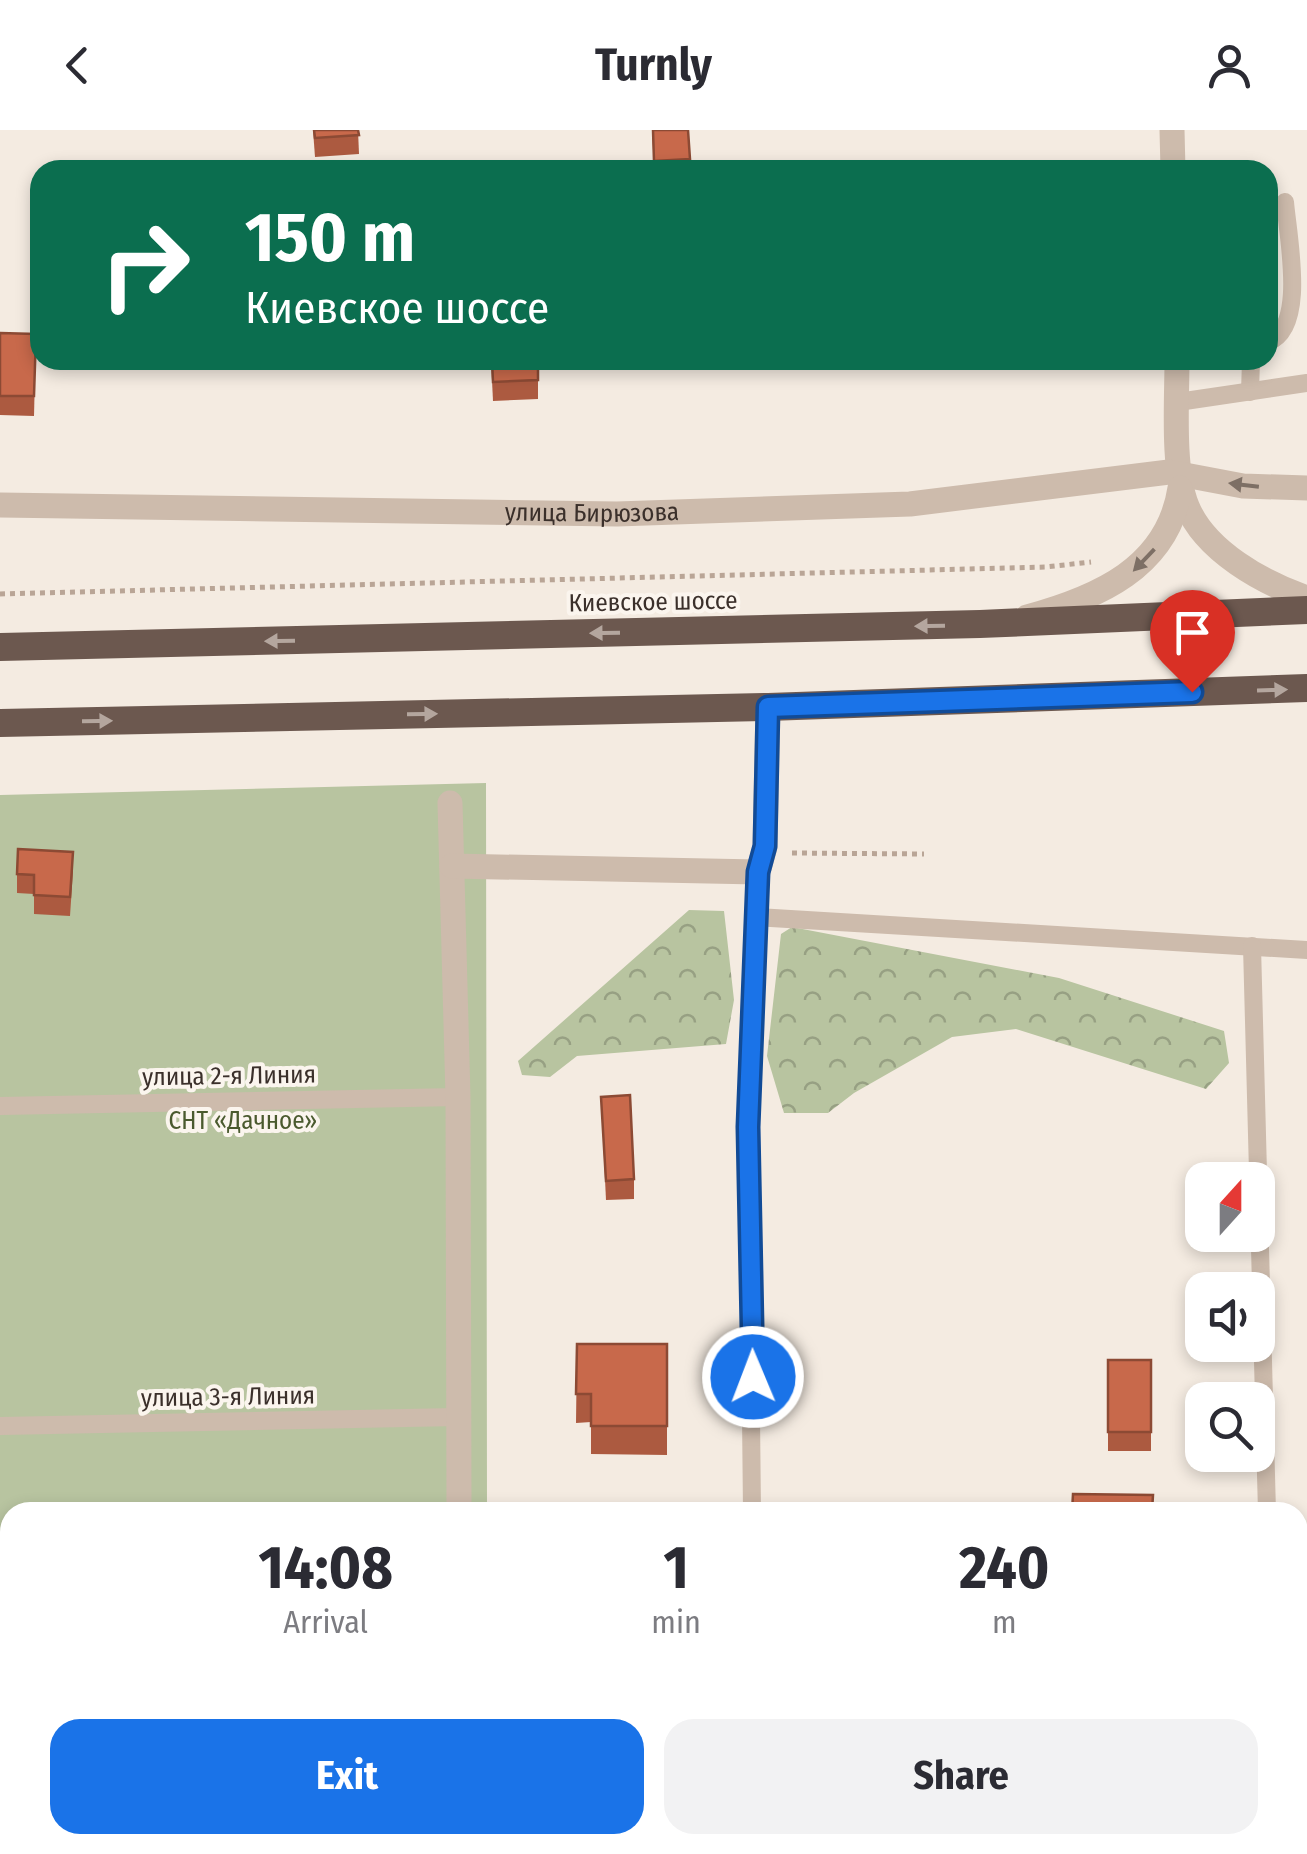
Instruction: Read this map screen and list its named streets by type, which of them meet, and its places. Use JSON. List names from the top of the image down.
{
  "streets": {
    "highway": ["Киевское шоссе"],
    "street": ["улица Бирюзова"],
    "lane": ["улица 2-я Линия", "улица 3-я Линия"]
  },
  "parks": ["СНТ «Дачное»"],
  "north": "top",
  "page": {
    "header": "Turnly",
    "turn": ["150 m", "Киевское шоссе"],
    "eta": [
      "14:08",
      "Arrival",
      "1",
      "min",
      "240",
      "m"
    ],
    "buttons": ["Exit", "Share"]
  }
}
